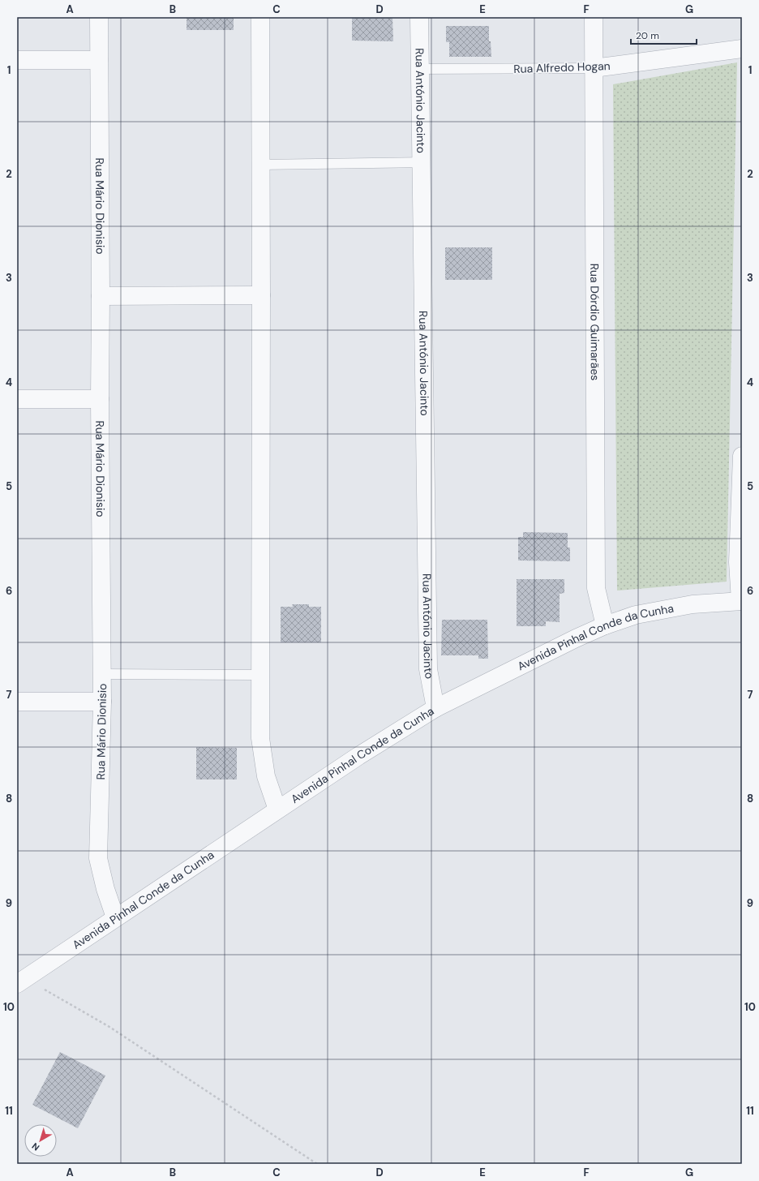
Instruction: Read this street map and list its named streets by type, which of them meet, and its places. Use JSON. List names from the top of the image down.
{
  "streets": {
    "street": [
      "Rua Alfredo Hogan",
      "Rua António Jacinto",
      "Rua Mário Dionisio",
      "Rua Dórdio Guimarães",
      "Avenida Pinhal Conde da Cunha"
    ]
  },
  "crossings": [
    ["Rua Alfredo Hogan", "Rua António Jacinto"],
    ["Rua Alfredo Hogan", "Rua Dórdio Guimarães"],
    ["Rua António Jacinto", "Avenida Pinhal Conde da Cunha"],
    ["Rua Mário Dionisio", "Avenida Pinhal Conde da Cunha"],
    ["Rua Dórdio Guimarães", "Avenida Pinhal Conde da Cunha"]
  ],
  "scale_bar": "20 m",
  "north": "bottom left",
  "grid": {
    "columns": [
      "A",
      "B",
      "C",
      "D",
      "E",
      "F",
      "G"
    ],
    "rows": [
      "1",
      "2",
      "3",
      "4",
      "5",
      "6",
      "7",
      "8",
      "9",
      "10",
      "11"
    ]
  }
}
